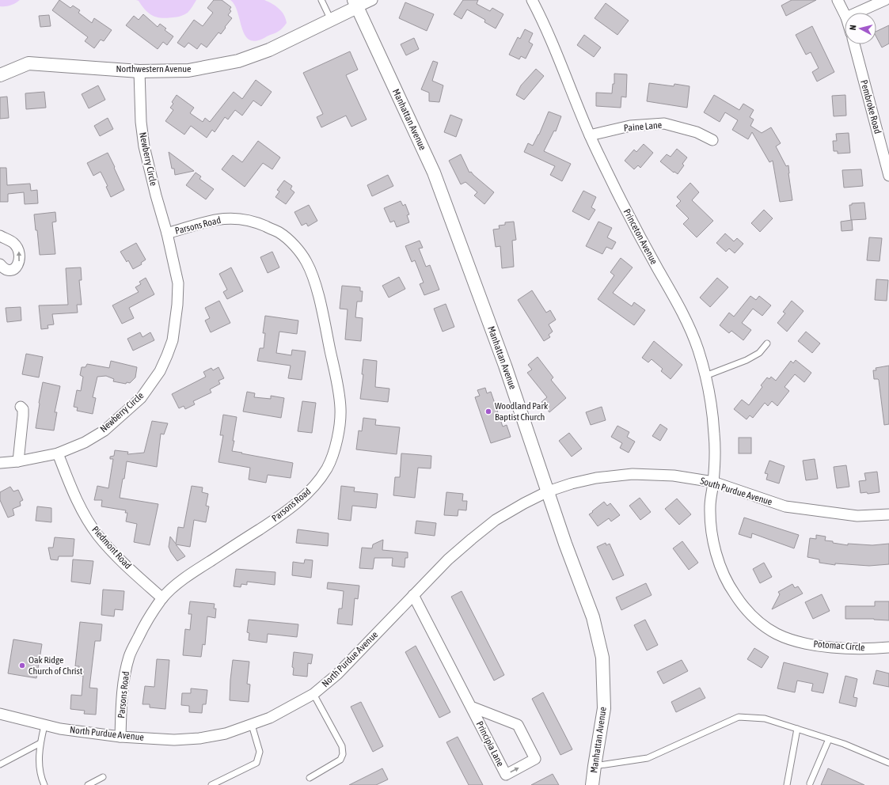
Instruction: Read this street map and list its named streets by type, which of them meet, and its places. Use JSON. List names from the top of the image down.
{
  "streets": {
    "street": [
      "Northwestern Avenue",
      "Pembroke Road",
      "Manhattan Avenue",
      "Paine Lane",
      "Newberry Circle",
      "Parsons Road",
      "Princeton Avenue",
      "South Purdue Avenue",
      "Piedmont Road",
      "Potomac Circle",
      "North Purdue Avenue",
      "Principia Lane"
    ]
  },
  "crossings": [
    ["Northwestern Avenue", "Manhattan Avenue"],
    ["Northwestern Avenue", "Newberry Circle"],
    ["Manhattan Avenue", "South Purdue Avenue"],
    ["Manhattan Avenue", "North Purdue Avenue"],
    ["Paine Lane", "Princeton Avenue"],
    ["Newberry Circle", "Parsons Road"],
    ["Newberry Circle", "Piedmont Road"],
    ["Parsons Road", "Piedmont Road"],
    ["Parsons Road", "North Purdue Avenue"],
    ["Princeton Avenue", "South Purdue Avenue"],
    ["Princeton Avenue", "Potomac Circle"],
    ["South Purdue Avenue", "Potomac Circle"],
    ["South Purdue Avenue", "North Purdue Avenue"],
    ["North Purdue Avenue", "Principia Lane"]
  ],
  "places": ["Woodland Park Baptist Church", "Oak Ridge Church of Christ"],
  "north": "left"
}
